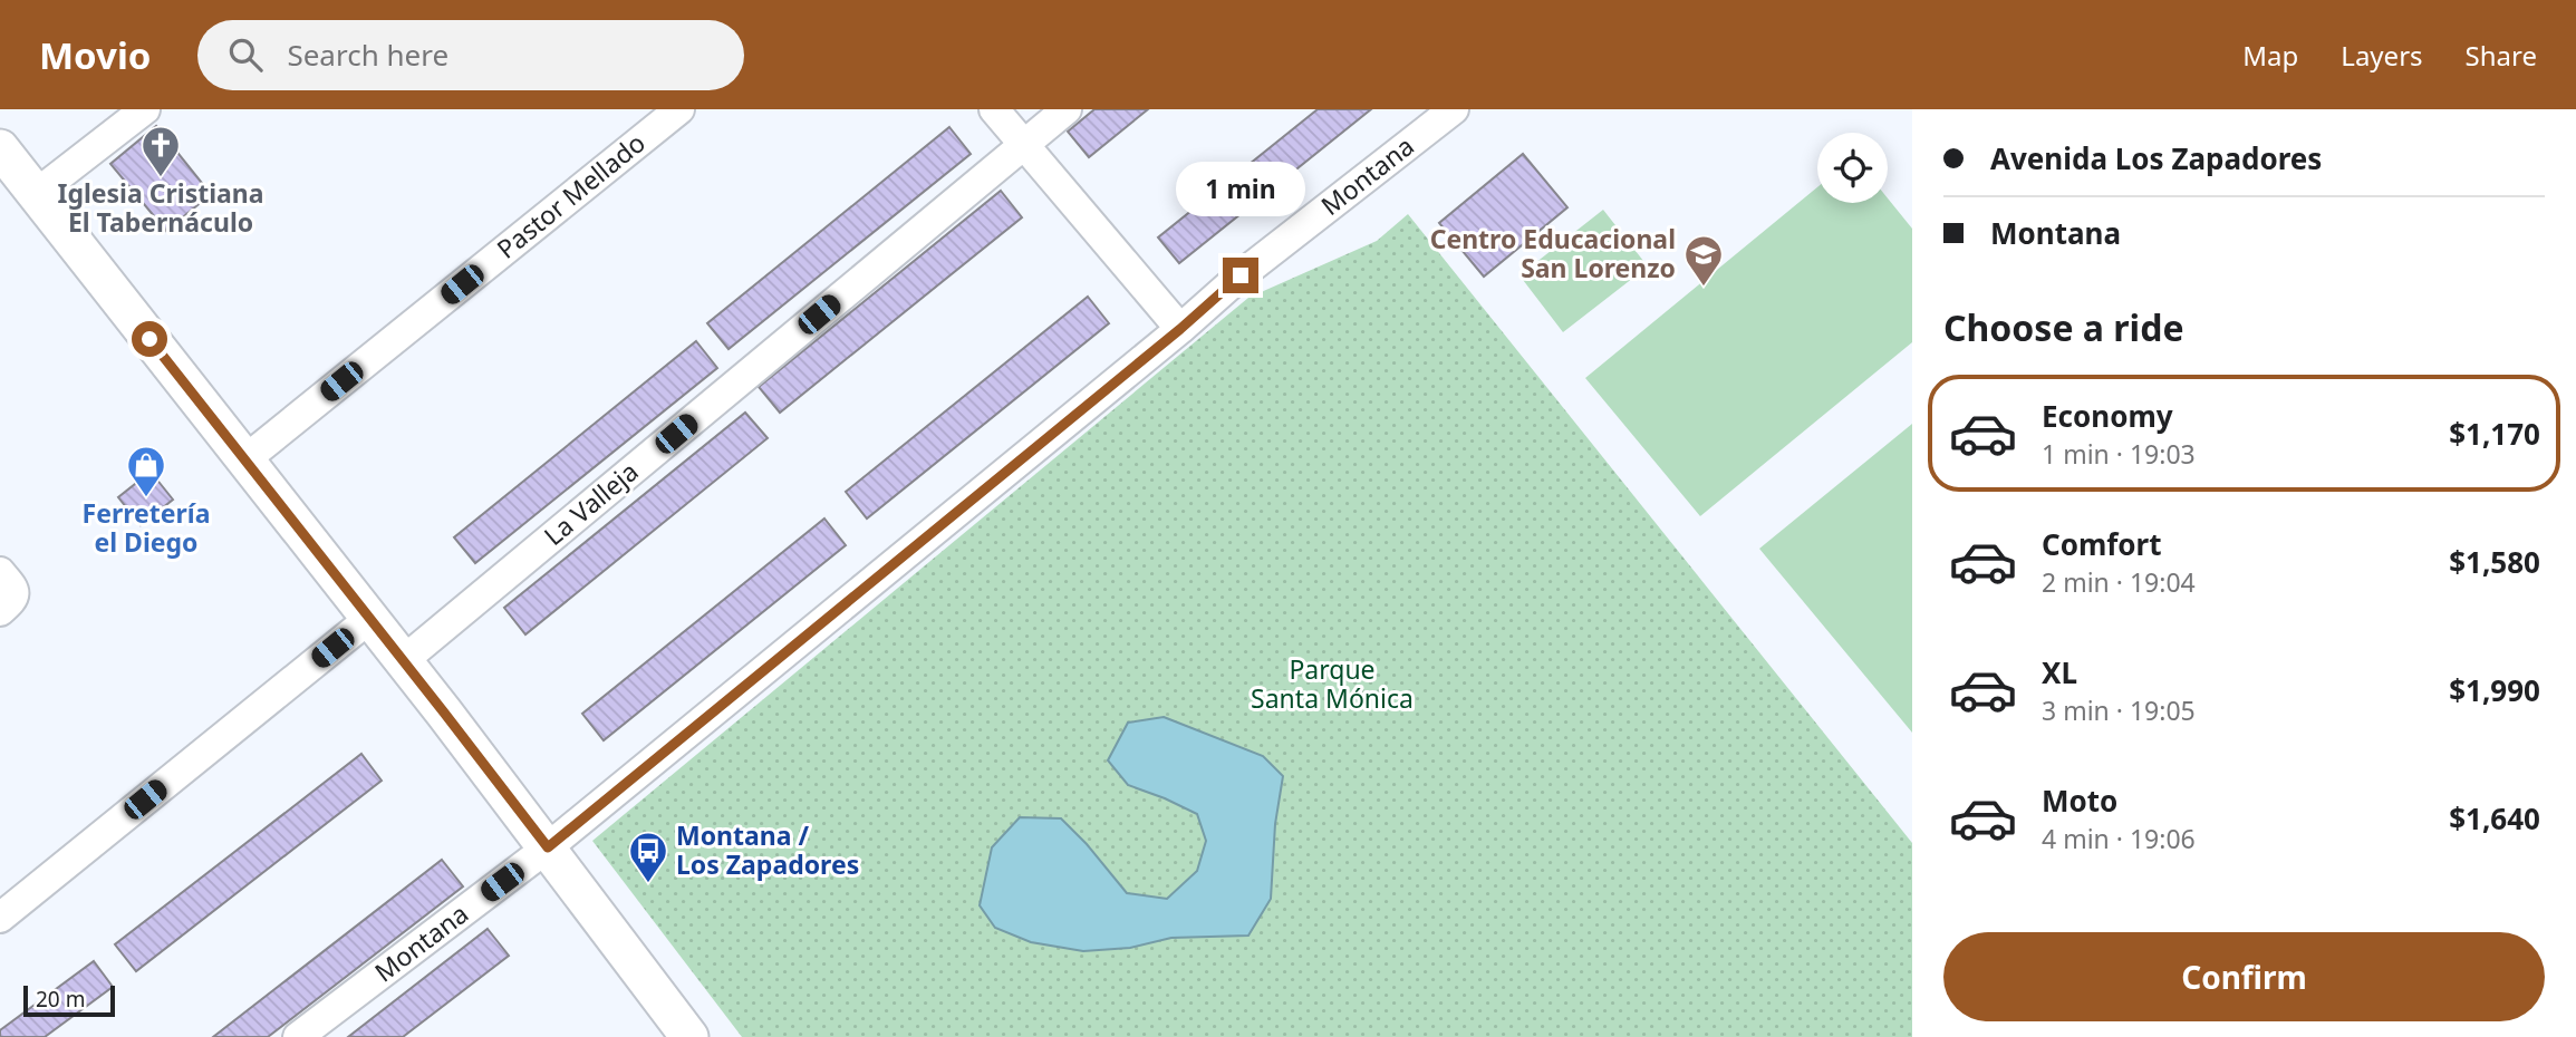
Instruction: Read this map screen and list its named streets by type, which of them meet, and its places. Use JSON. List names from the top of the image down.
{
  "streets": {
    "street": ["Montana", "Pastor Mellado", "La Valleja"]
  },
  "parks": ["Parque Santa Mónica"],
  "places": {
    "church": ["Iglesia Cristiana El Tabernáculo"],
    "school or university": ["Centro Educacional San Lorenzo"],
    "shop": ["Ferretería el Diego"],
    "bus stop": ["Montana / Los Zapadores"]
  },
  "scale_bar": "20 m",
  "page": {
    "header": "Movio",
    "search": "Search here",
    "nav": ["Map", "Layers", "Share"],
    "banner": ["Avenida Los Zapadores", "Montana"],
    "bubble": "1 min",
    "heading": "Choose a ride",
    "list": [
      {
        "name": "Economy",
        "note": "1 min · 19:03",
        "value": "$1,170"
      },
      {
        "name": "Comfort",
        "note": "2 min · 19:04",
        "value": "$1,580"
      },
      {
        "name": "XL",
        "note": "3 min · 19:05",
        "value": "$1,990"
      },
      {
        "name": "Moto",
        "note": "4 min · 19:06",
        "value": "$1,640"
      }
    ],
    "buttons": "Confirm",
    "scale": "20 m"
  }
}
